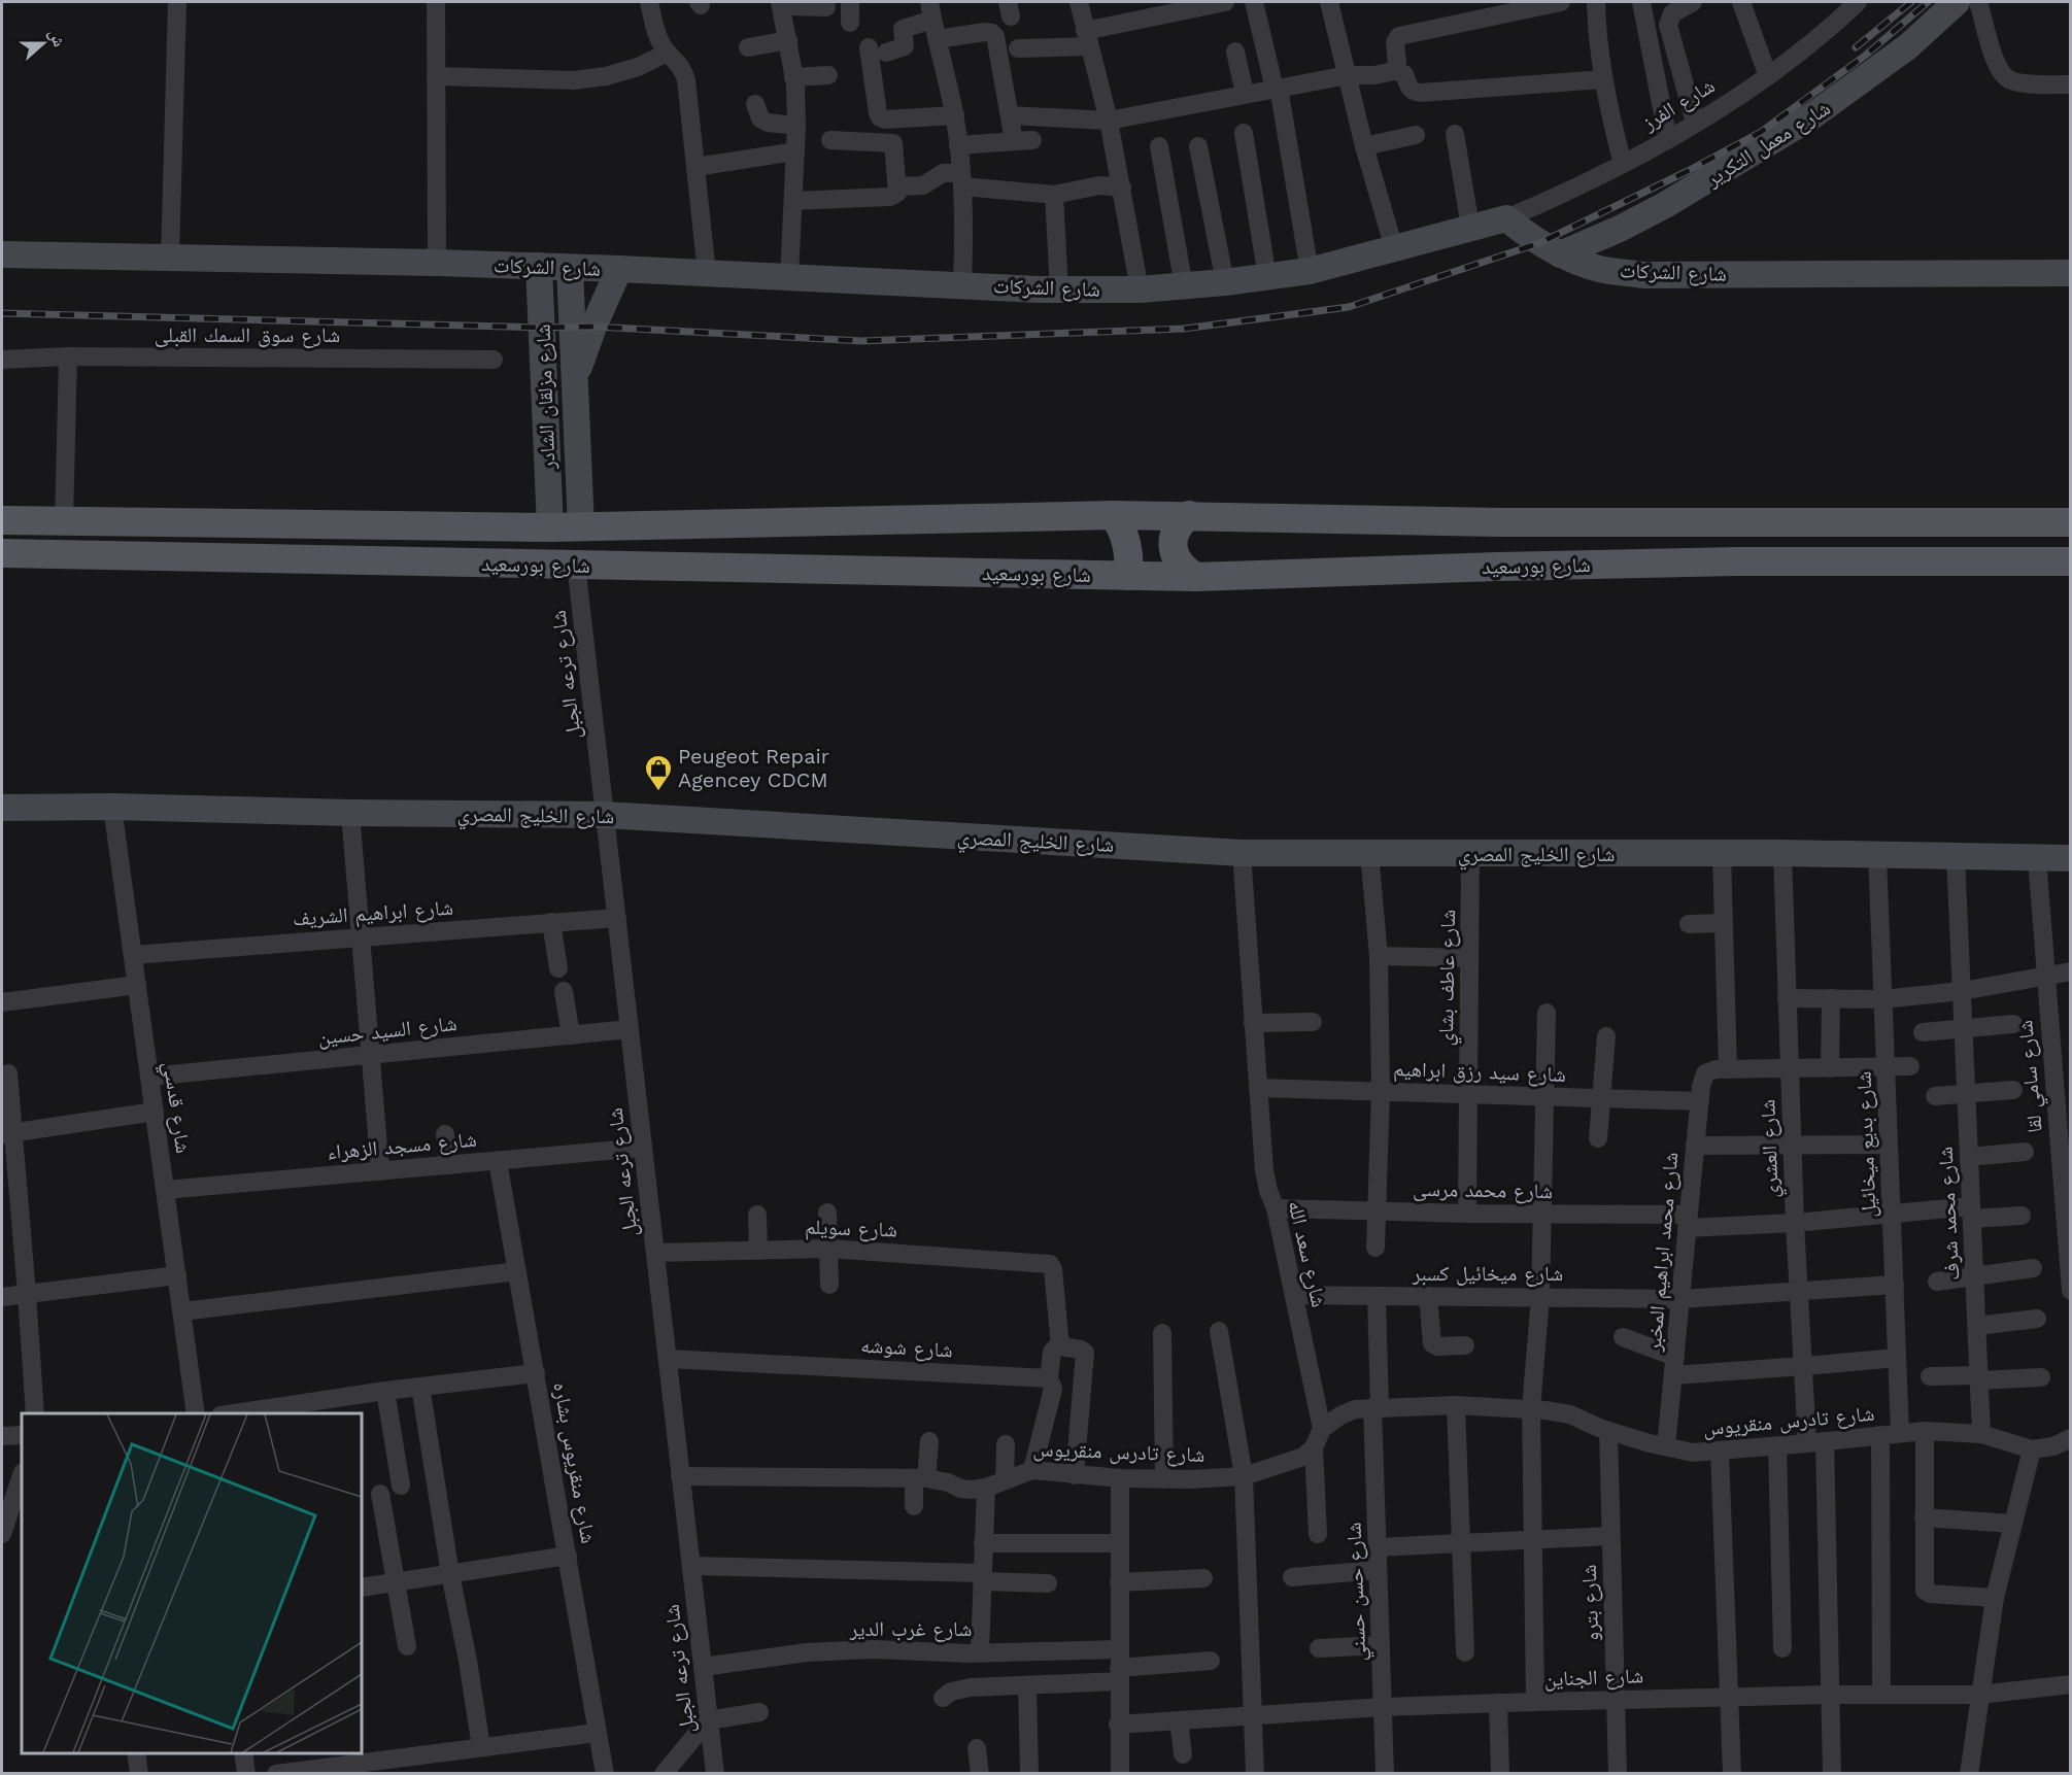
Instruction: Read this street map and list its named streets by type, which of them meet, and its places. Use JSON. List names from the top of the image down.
{
  "streets": {
    "main road": ["شارع بورسعيد"],
    "street": [
      "شارع الفرز",
      "شارع معمل التكرير",
      "شارع الشركات",
      "شارع سوق السمك القبلى",
      "شارع مزلقان الشادر",
      "شارع ترعه الجبل",
      "شارع الخليج المصري",
      "شارع ابراهيم الشريف",
      "شارع عاطف بشاي",
      "شارع السيد حسين",
      "شارع سيد رزق ابراهيم",
      "شارع سامي لقا",
      "شارع قدسي",
      "شارع بديع ميخائيل",
      "شارع مسجد الزهراء",
      "شارع العشري",
      "شارع محمد مرسى",
      "شارع محمد شرف",
      "شارع سويلم",
      "شارع محمد ابراهيم المخبر",
      "شارع سعد الله",
      "شارع ميخائيل كسبر",
      "شارع شوشه",
      "شارع تادرس منقريوس",
      "شارع منقريوس بشاره",
      "شارع حسن حسني",
      "شارع بترو",
      "شارع غرب الدير",
      "شارع الجناين"
    ]
  },
  "crossings": [
    ["شارع الفرز", "شارع الشركات"],
    ["شارع معمل التكرير", "شارع الشركات"],
    ["شارع الشركات", "شارع مزلقان الشادر"],
    ["شارع مزلقان الشادر", "شارع بورسعيد"],
    ["شارع بورسعيد", "شارع ترعه الجبل"],
    ["شارع ترعه الجبل", "شارع الخليج المصري"],
    ["شارع ترعه الجبل", "شارع ابراهيم الشريف"],
    ["شارع ترعه الجبل", "شارع السيد حسين"],
    ["شارع ترعه الجبل", "شارع مسجد الزهراء"],
    ["شارع ترعه الجبل", "شارع سويلم"],
    ["شارع ترعه الجبل", "شارع شوشه"],
    ["شارع ترعه الجبل", "شارع غرب الدير"],
    ["شارع الخليج المصري", "شارع عاطف بشاي"],
    ["شارع الخليج المصري", "شارع سامي لقا"],
    ["شارع الخليج المصري", "شارع قدسي"],
    ["شارع الخليج المصري", "شارع بديع ميخائيل"],
    ["شارع الخليج المصري", "شارع العشري"],
    ["شارع الخليج المصري", "شارع محمد شرف"],
    ["شارع الخليج المصري", "شارع سعد الله"],
    ["شارع ابراهيم الشريف", "شارع قدسي"],
    ["شارع عاطف بشاي", "شارع سيد رزق ابراهيم"],
    ["شارع عاطف بشاي", "شارع محمد مرسى"],
    ["شارع السيد حسين", "شارع قدسي"],
    ["شارع سيد رزق ابراهيم", "شارع محمد ابراهيم المخبر"],
    ["شارع سيد رزق ابراهيم", "شارع سعد الله"],
    ["شارع قدسي", "شارع مسجد الزهراء"],
    ["شارع بديع ميخائيل", "شارع محمد مرسى"],
    ["شارع بديع ميخائيل", "شارع ميخائيل كسبر"],
    ["شارع بديع ميخائيل", "شارع تادرس منقريوس"],
    ["شارع مسجد الزهراء", "شارع منقريوس بشاره"],
    ["شارع العشري", "شارع محمد مرسى"],
    ["شارع العشري", "شارع ميخائيل كسبر"],
    ["شارع العشري", "شارع تادرس منقريوس"],
    ["شارع العشري", "شارع الجناين"],
    ["شارع محمد مرسى", "شارع محمد شرف"],
    ["شارع محمد مرسى", "شارع محمد ابراهيم المخبر"],
    ["شارع محمد مرسى", "شارع سعد الله"],
    ["شارع محمد شرف", "شارع تادرس منقريوس"],
    ["شارع محمد ابراهيم المخبر", "شارع ميخائيل كسبر"],
    ["شارع محمد ابراهيم المخبر", "شارع تادرس منقريوس"],
    ["شارع سعد الله", "شارع ميخائيل كسبر"],
    ["شارع سعد الله", "شارع تادرس منقريوس"],
    ["شارع ميخائيل كسبر", "شارع حسن حسني"],
    ["شارع تادرس منقريوس", "شارع حسن حسني"],
    ["شارع تادرس منقريوس", "شارع بترو"],
    ["شارع حسن حسني", "شارع الجناين"],
    ["شارع بترو", "شارع الجناين"]
  ],
  "places": {
    "shop": ["Peugeot Repair Agencey CDCM"]
  },
  "north": "right"
}
